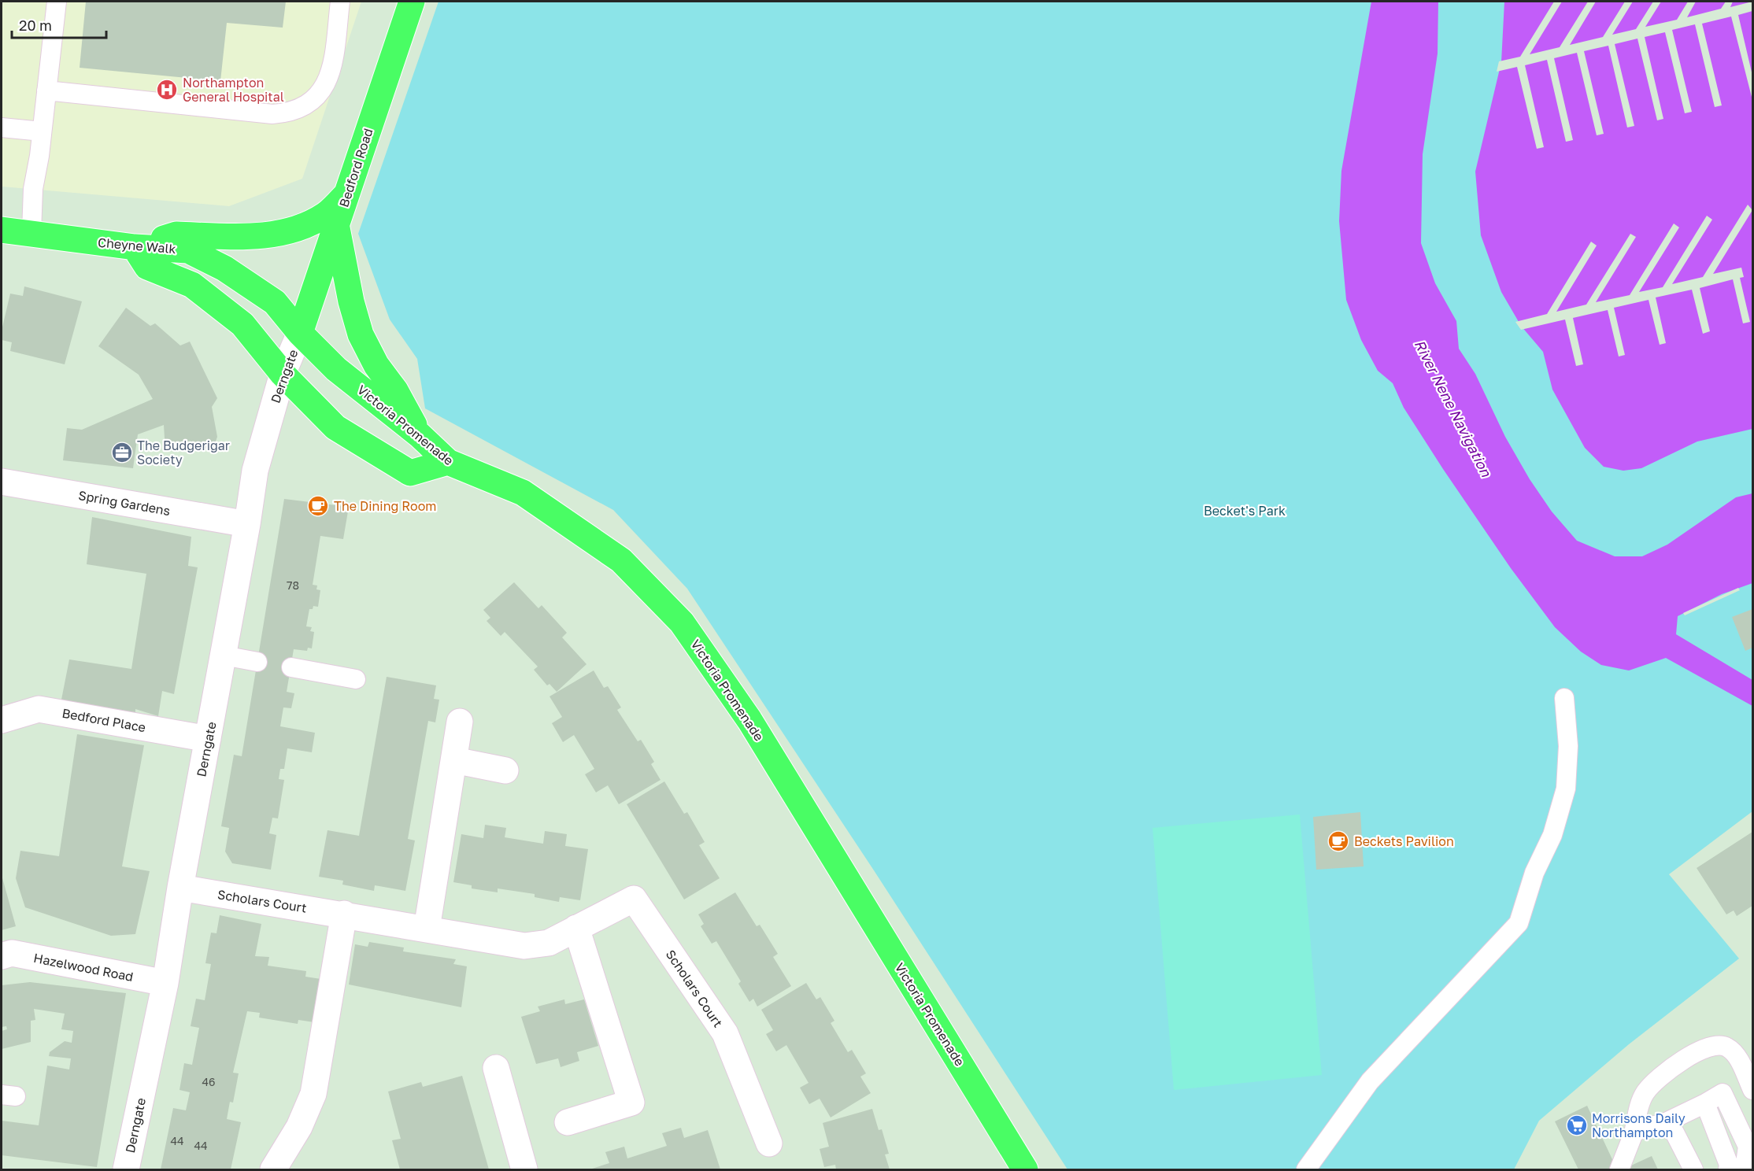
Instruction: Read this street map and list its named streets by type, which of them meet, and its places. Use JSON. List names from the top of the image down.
{
  "streets": {
    "main road": ["Bedford Road", "Cheyne Walk", "Victoria Promenade"],
    "street": [
      "Derngate",
      "Spring Gardens",
      "Bedford Place",
      "Scholars Court",
      "Hazelwood Road"
    ]
  },
  "crossings": [
    ["Bedford Road", "Cheyne Walk"],
    ["Bedford Road", "Derngate"],
    ["Bedford Road", "Victoria Promenade"],
    ["Cheyne Walk", "Derngate"],
    ["Cheyne Walk", "Victoria Promenade"],
    ["Derngate", "Victoria Promenade"],
    ["Derngate", "Spring Gardens"],
    ["Derngate", "Bedford Place"],
    ["Derngate", "Scholars Court"],
    ["Derngate", "Hazelwood Road"]
  ],
  "water": ["River Nene Navigation"],
  "parks": ["Becket's Park"],
  "places": {
    "hospital": ["Northampton General Hospital"],
    "office": ["The Budgerigar Society"],
    "cafe": ["The Dining Room", "Beckets Pavilion"],
    "supermarket": ["Morrisons Daily Northampton"]
  },
  "house_numbers": [
    "78",
    "46",
    "44",
    "44"
  ],
  "scale_bar": "20 m"
}
